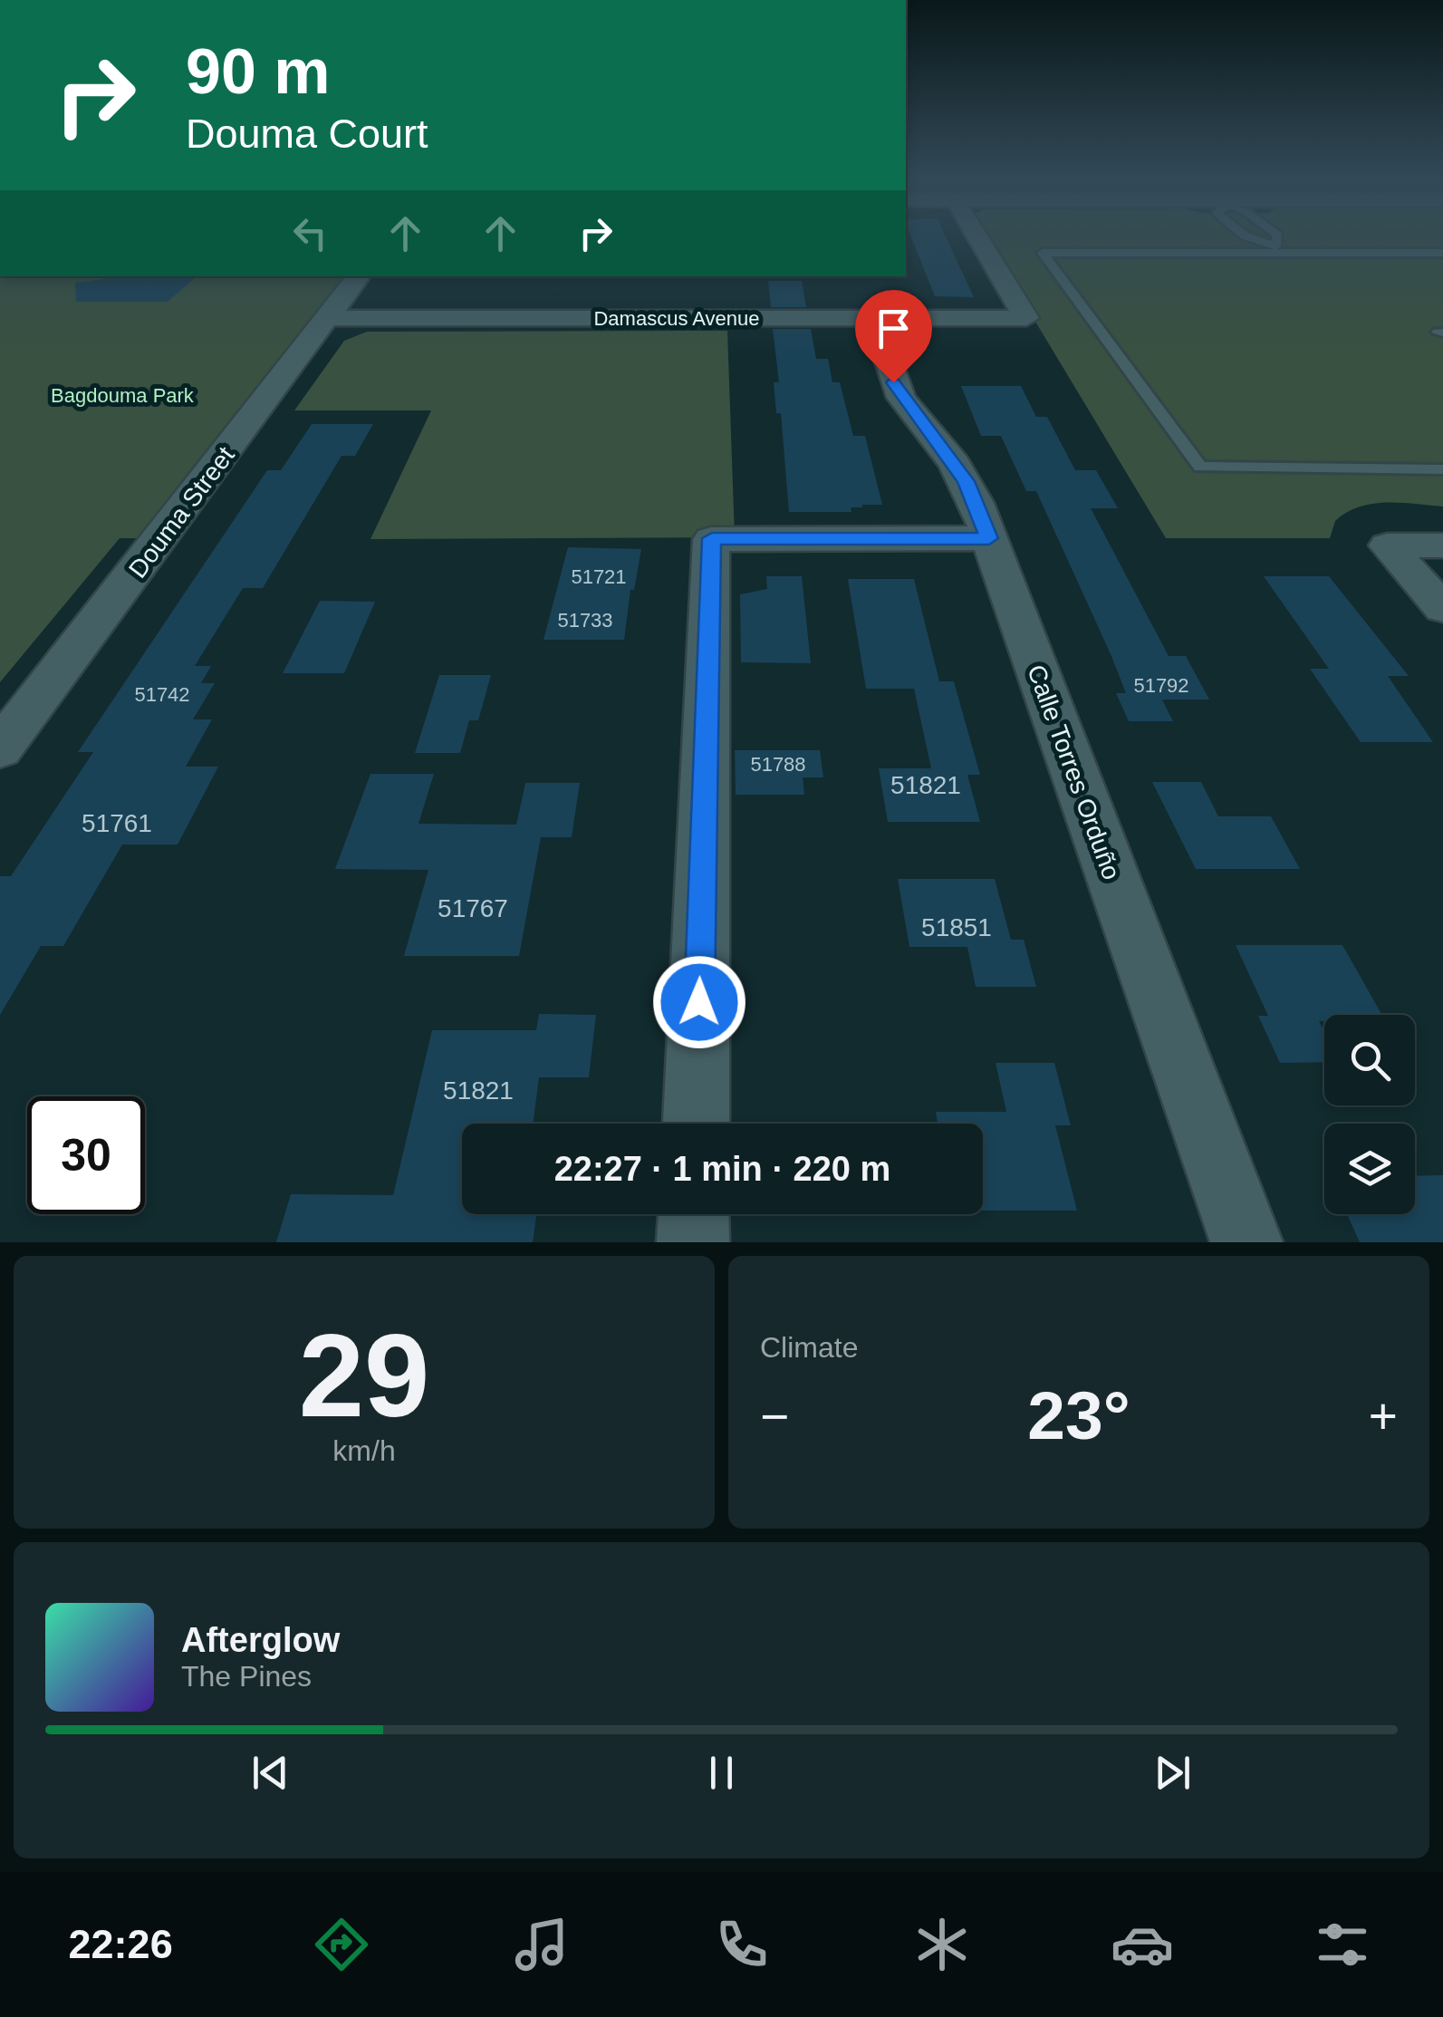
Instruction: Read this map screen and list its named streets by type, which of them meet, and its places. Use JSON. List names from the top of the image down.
{
  "streets": {
    "street": ["Damascus Avenue", "Douma Street", "Calle Torres Orduño"]
  },
  "crossings": [
    ["Damascus Avenue", "Douma Street"],
    ["Damascus Avenue", "Calle Torres Orduño"]
  ],
  "parks": ["Bagdouma Park"],
  "house_numbers": [
    "51721",
    "51733",
    "51792",
    "51742",
    "51788",
    "51821",
    "51761",
    "51767",
    "51851",
    "51821"
  ],
  "page": {
    "turn": ["90 m", "Douma Court"],
    "limit": "30",
    "trip": "22:27 · 1 min · 220 m",
    "tile": [
      ["29", "km/h"],
      "Climate"
    ],
    "heat": ["−", "23°", "+"],
    "song": ["Afterglow", "The Pines"],
    "tabs": "22:26"
  }
}
